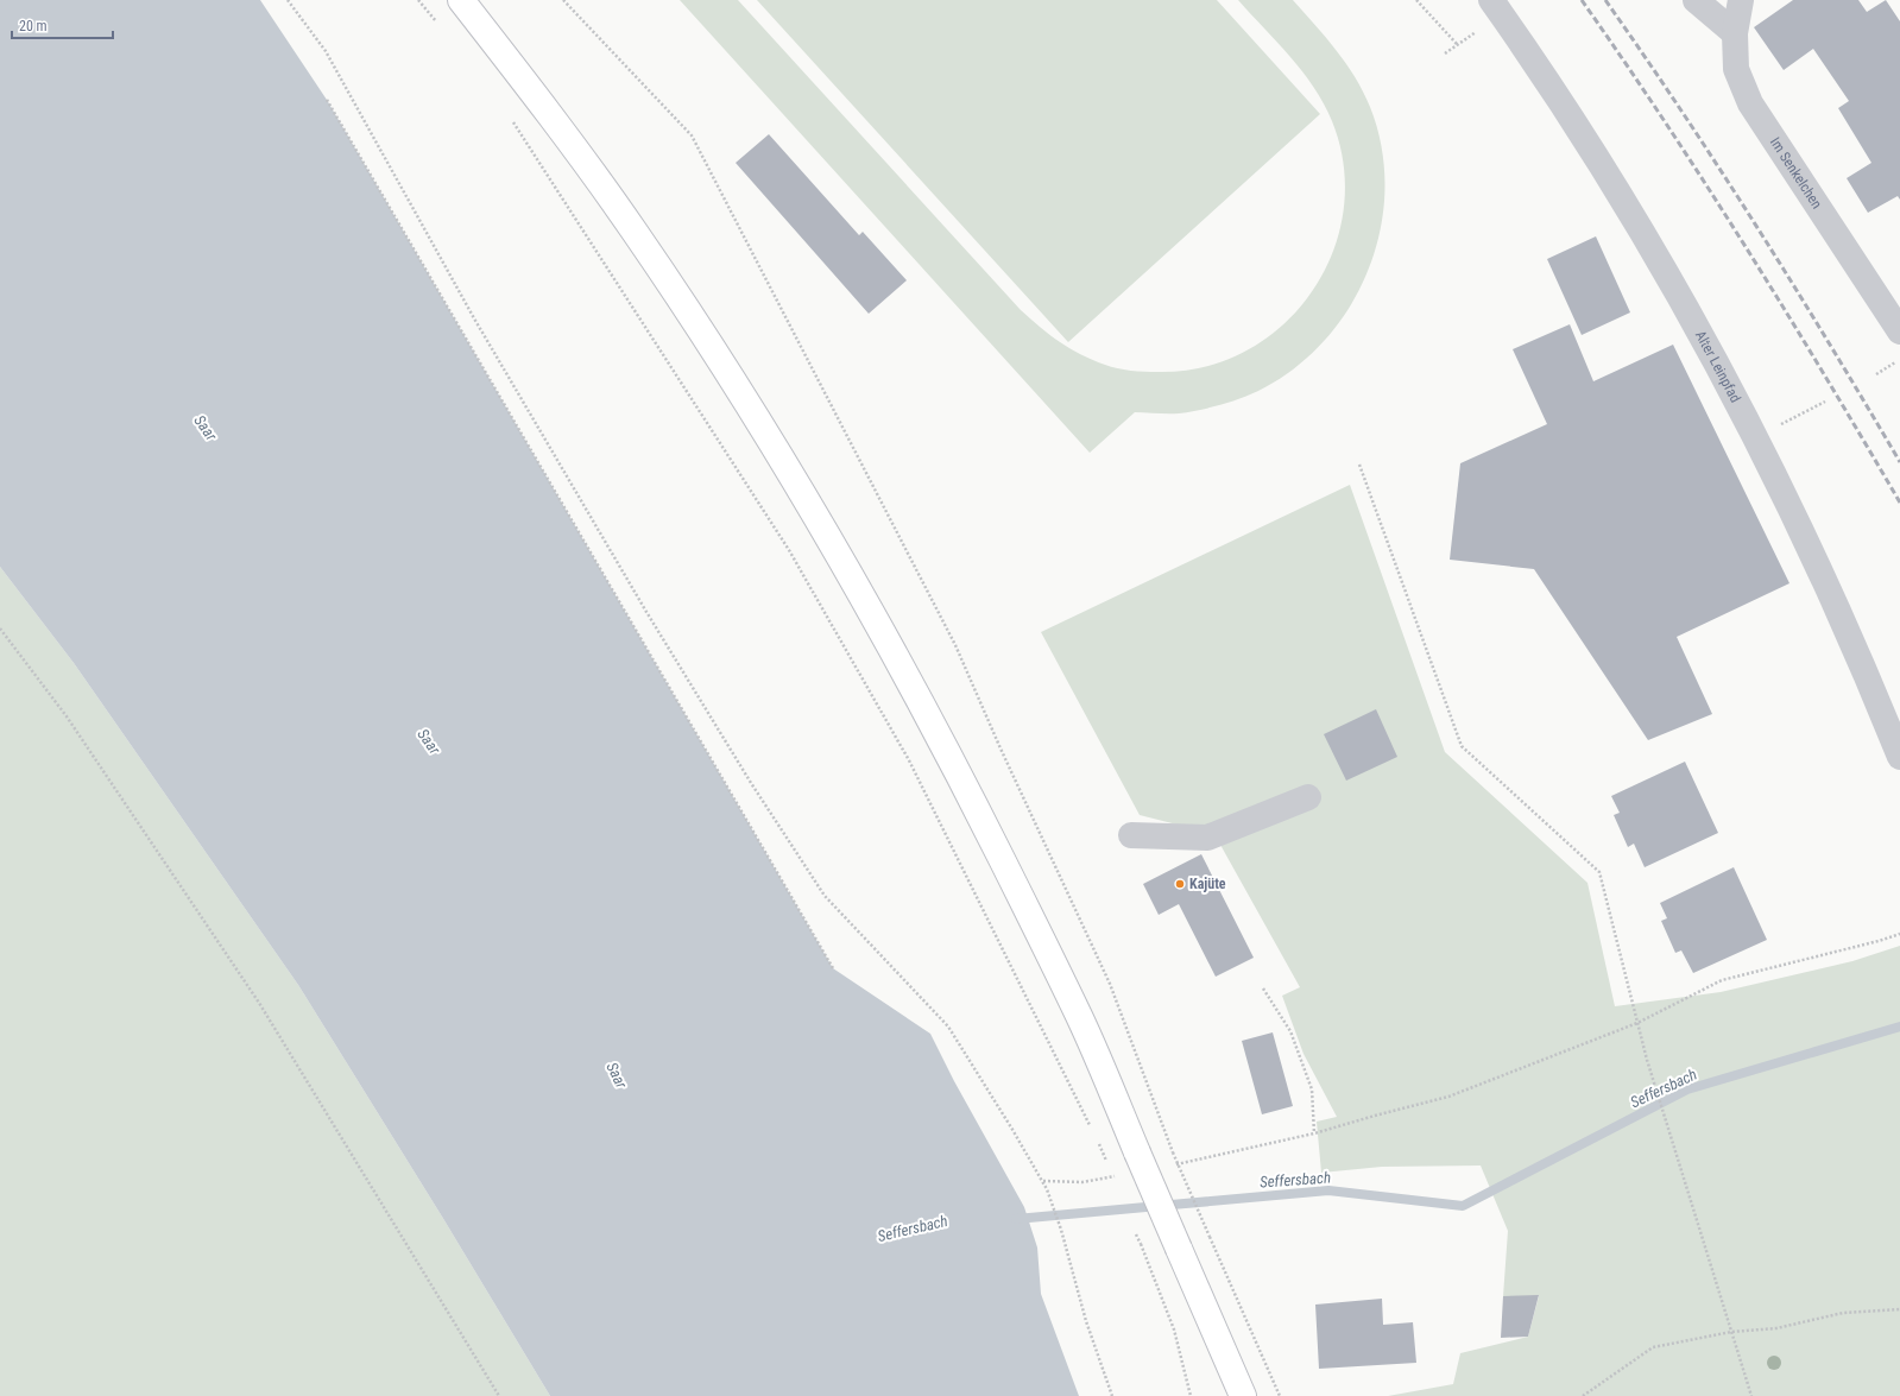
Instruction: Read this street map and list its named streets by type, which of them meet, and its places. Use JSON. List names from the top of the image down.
{
  "streets": {
    "street": ["Im Senkelchen", "Alter Leinpfad"]
  },
  "water": ["Saar", "Seffersbach"],
  "places": ["Kajüte"],
  "scale_bar": "20 m"
}
